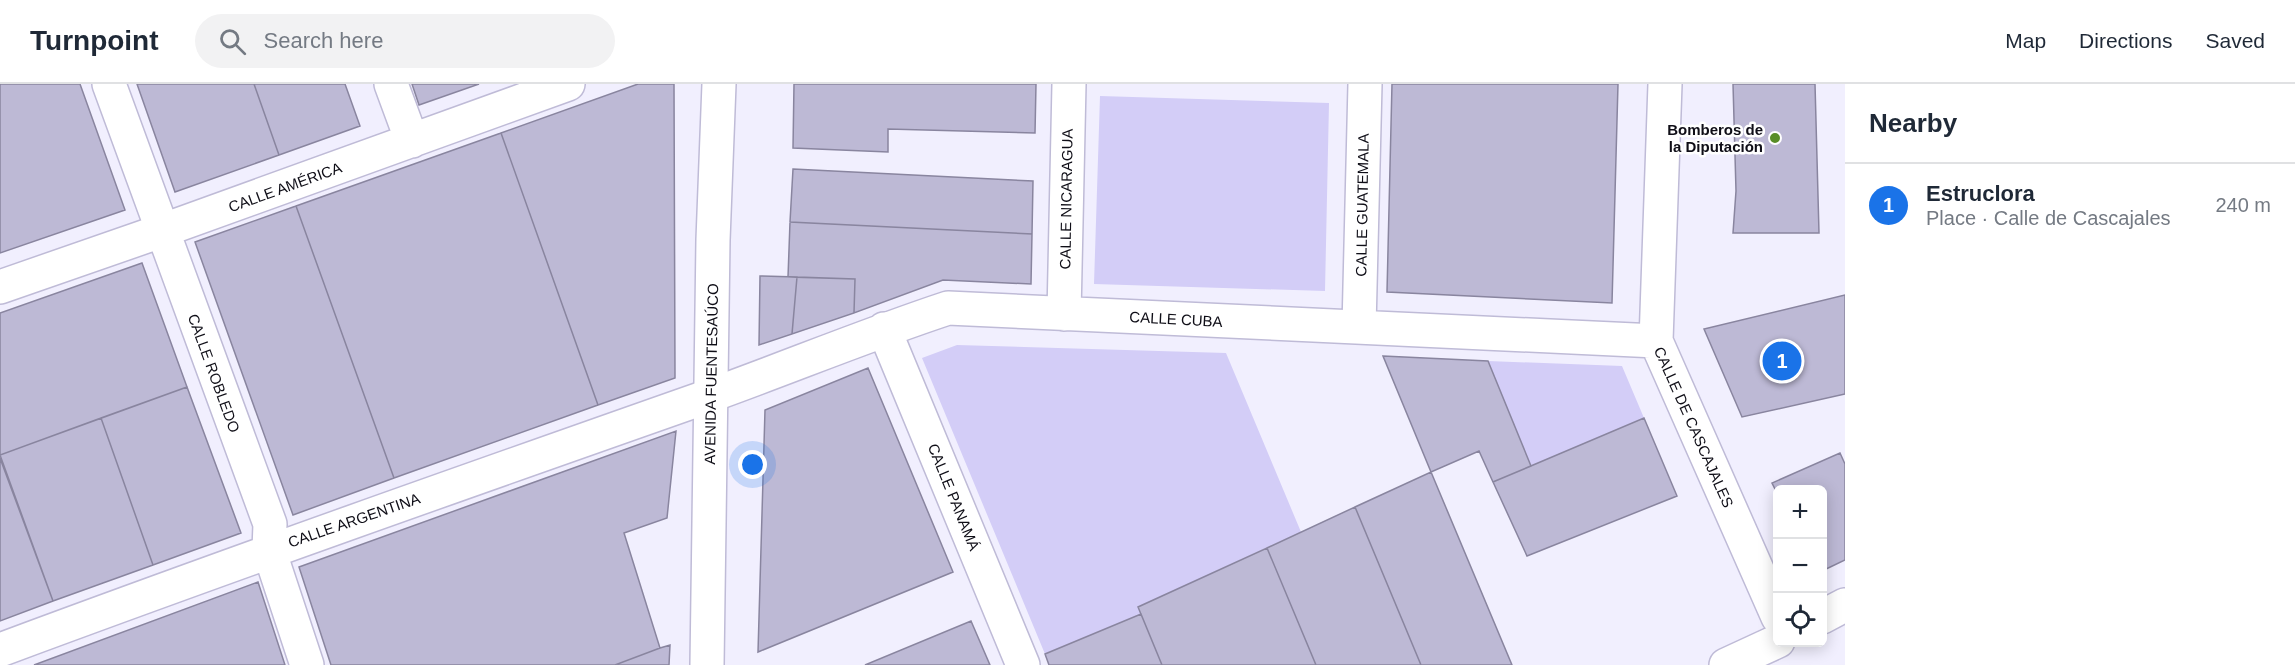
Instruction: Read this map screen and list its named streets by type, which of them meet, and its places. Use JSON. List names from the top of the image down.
{
  "streets": {
    "street": [
      "CALLE AMÉRICA",
      "CALLE NICARAGUA",
      "CALLE GUATEMALA",
      "CALLE CUBA",
      "CALLE ROBLEDO",
      "AVENIDA FUENTESAÚCO",
      "CALLE DE CASCAJALES",
      "CALLE PANAMÁ",
      "CALLE ARGENTINA"
    ]
  },
  "crossings": [
    ["CALLE AMÉRICA", "CALLE ROBLEDO"],
    ["CALLE NICARAGUA", "CALLE CUBA"],
    ["CALLE GUATEMALA", "CALLE CUBA"],
    ["CALLE CUBA", "AVENIDA FUENTESAÚCO"],
    ["CALLE CUBA", "CALLE DE CASCAJALES"],
    ["CALLE CUBA", "CALLE PANAMÁ"],
    ["CALLE CUBA", "CALLE ARGENTINA"],
    ["CALLE ROBLEDO", "CALLE ARGENTINA"],
    ["AVENIDA FUENTESAÚCO", "CALLE ARGENTINA"]
  ],
  "places": ["Bomberos de la Diputación"],
  "page": {
    "header": "Turnpoint",
    "search": "Search here",
    "nav": ["Map", "Directions", "Saved"],
    "heading": "Nearby",
    "list": [
      {
        "mark": "1",
        "name": "Estruclora",
        "note": "Place · Calle de Cascajales",
        "value": "240 m"
      }
    ],
    "pins": "1",
    "map_buttons": ["+", "−"]
  }
}
